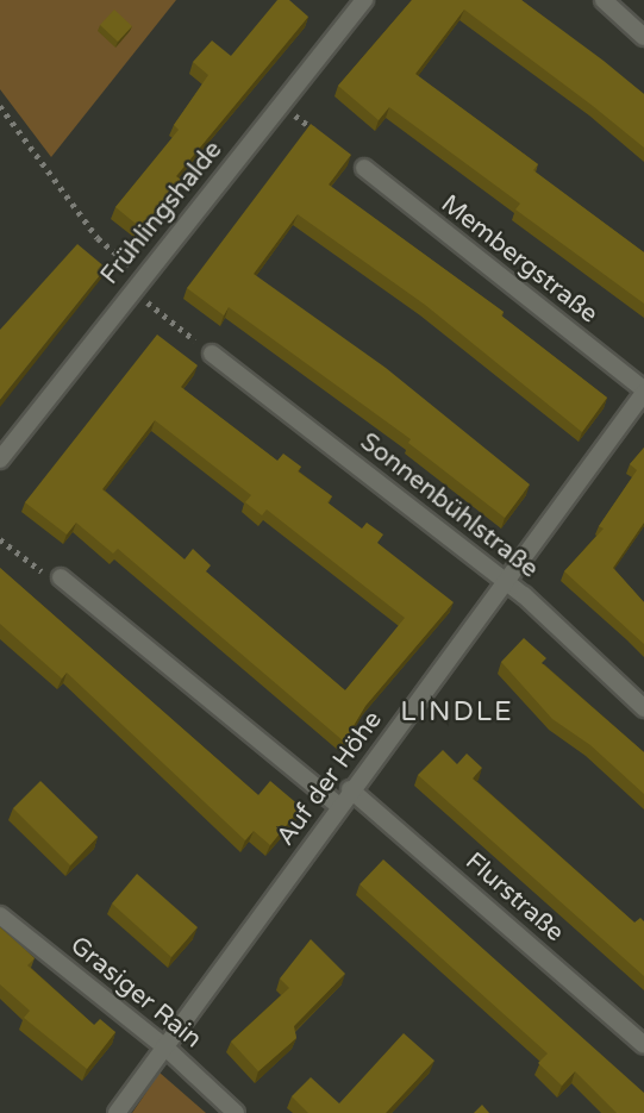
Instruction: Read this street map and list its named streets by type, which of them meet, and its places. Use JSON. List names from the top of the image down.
{
  "streets": {
    "street": [
      "Frühlingshalde",
      "Membergstraße",
      "Sonnenbühlstraße",
      "Auf der Höhe",
      "Flurstraße",
      "Grasiger Rain"
    ]
  },
  "crossings": [
    ["Membergstraße", "Auf der Höhe"],
    ["Sonnenbühlstraße", "Auf der Höhe"],
    ["Auf der Höhe", "Flurstraße"],
    ["Auf der Höhe", "Grasiger Rain"]
  ],
  "districts": ["LINDLE"]
}
